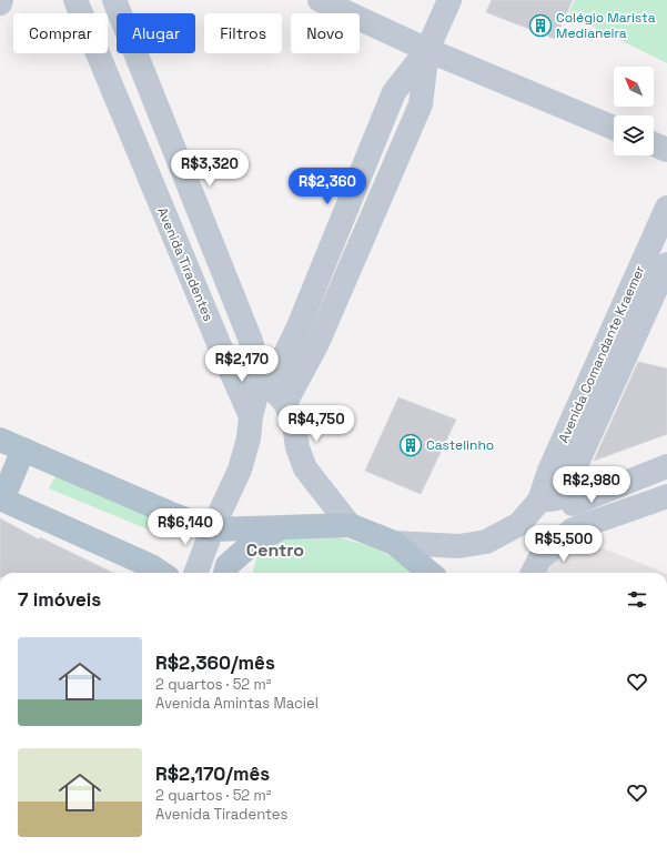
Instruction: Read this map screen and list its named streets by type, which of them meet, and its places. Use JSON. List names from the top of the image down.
{
  "streets": {
    "main road": ["Avenida Tiradentes", "Avenida Comandante Kraemer"]
  },
  "districts": ["Centro"],
  "places": {
    "building": ["Colégio Marista Medianeira", "Castelinho"]
  },
  "north": "top left",
  "page": {
    "chip": [
      "Comprar",
      "Alugar",
      "Filtros",
      "Novo"
    ],
    "price": [
      "R$3,320",
      "R$2,360",
      "R$2,170",
      "R$4,750",
      "R$2,980",
      "R$6,140",
      "R$5,500"
    ],
    "heading": "7 imóveis",
    "list": [
      {
        "name": "R$2,360/mês",
        "note": "2 quartos · 52 m² · Avenida Amintas Maciel"
      },
      {
        "name": "R$2,170/mês",
        "note": "2 quartos · 52 m² · Avenida Tiradentes"
      }
    ]
  }
}
